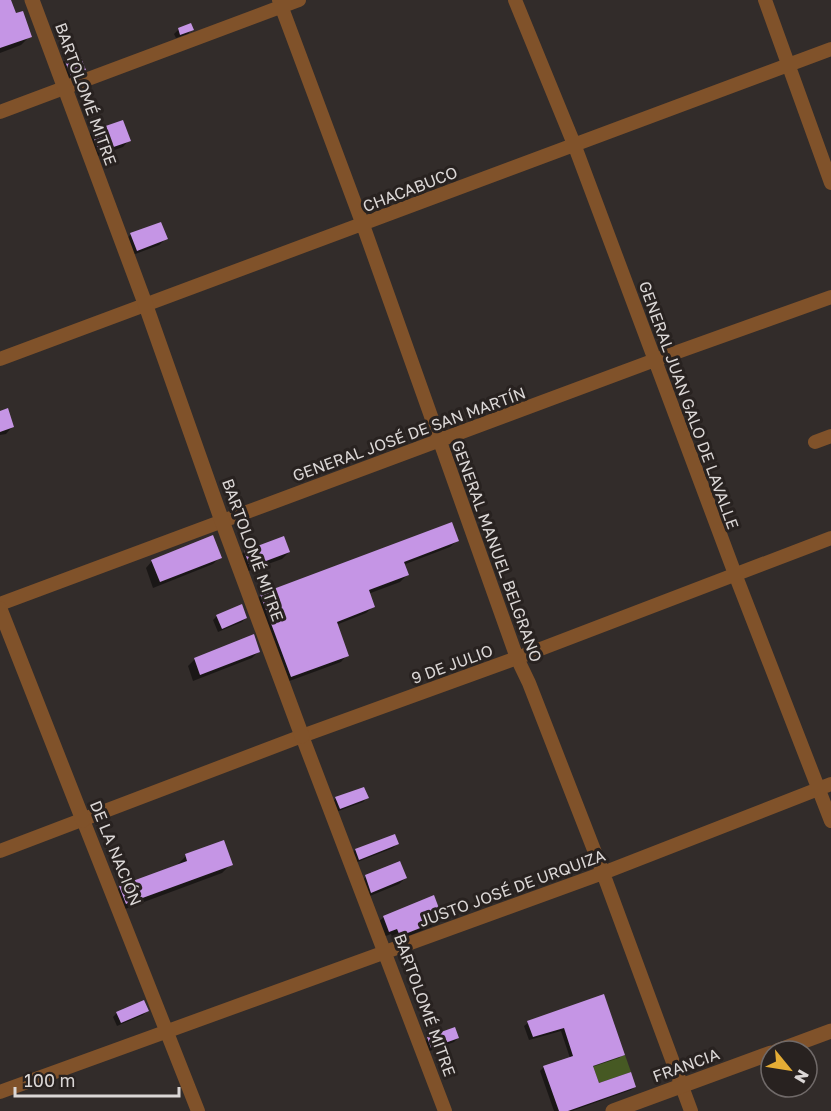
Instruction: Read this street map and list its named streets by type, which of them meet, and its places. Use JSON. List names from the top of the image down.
{
  "streets": {
    "street": [
      "BARTOLOMÉ MITRE",
      "CHACABUCO",
      "GENERAL JUAN GALO DE LAVALLE",
      "GENERAL JOSÉ DE SAN MARTÍN",
      "GENERAL MANUEL BELGRANO",
      "9 DE JULIO",
      "DE LA NACIÓN",
      "JUSTO JOSÉ DE URQUIZA",
      "FRANCIA"
    ]
  },
  "crossings": [
    ["BARTOLOMÉ MITRE", "CHACABUCO"],
    ["BARTOLOMÉ MITRE", "GENERAL JOSÉ DE SAN MARTÍN"],
    ["BARTOLOMÉ MITRE", "9 DE JULIO"],
    ["BARTOLOMÉ MITRE", "JUSTO JOSÉ DE URQUIZA"],
    ["CHACABUCO", "GENERAL JUAN GALO DE LAVALLE"],
    ["CHACABUCO", "GENERAL MANUEL BELGRANO"],
    ["GENERAL JUAN GALO DE LAVALLE", "GENERAL JOSÉ DE SAN MARTÍN"],
    ["GENERAL JUAN GALO DE LAVALLE", "9 DE JULIO"],
    ["GENERAL JUAN GALO DE LAVALLE", "JUSTO JOSÉ DE URQUIZA"],
    ["GENERAL JOSÉ DE SAN MARTÍN", "GENERAL MANUEL BELGRANO"],
    ["GENERAL MANUEL BELGRANO", "9 DE JULIO"],
    ["GENERAL MANUEL BELGRANO", "JUSTO JOSÉ DE URQUIZA"],
    ["GENERAL MANUEL BELGRANO", "FRANCIA"],
    ["9 DE JULIO", "DE LA NACIÓN"],
    ["DE LA NACIÓN", "JUSTO JOSÉ DE URQUIZA"]
  ],
  "scale_bar": "100 m",
  "north": "bottom right"
}
